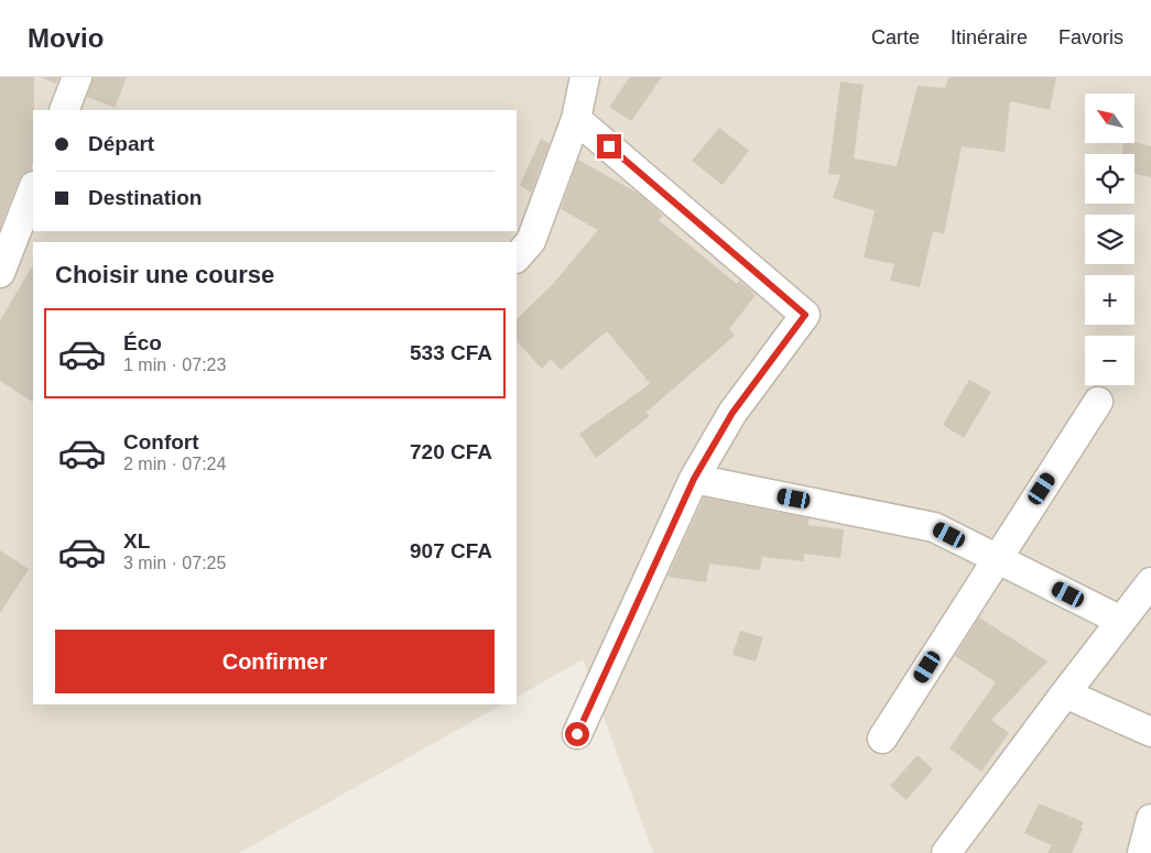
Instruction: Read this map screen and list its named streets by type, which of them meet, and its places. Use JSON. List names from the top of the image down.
{
  "north": "top left",
  "page": {
    "header": "Movio",
    "nav": ["Carte", "Itinéraire", "Favoris"],
    "map_buttons": ["+", "−"],
    "banner": ["Départ", "Destination"],
    "heading": "Choisir une course",
    "list": [
      {
        "name": "Éco",
        "note": "1 min · 07:23",
        "value": "533 CFA"
      },
      {
        "name": "Confort",
        "note": "2 min · 07:24",
        "value": "720 CFA"
      },
      {
        "name": "XL",
        "note": "3 min · 07:25",
        "value": "907 CFA"
      }
    ],
    "buttons": "Confirmer"
  }
}
